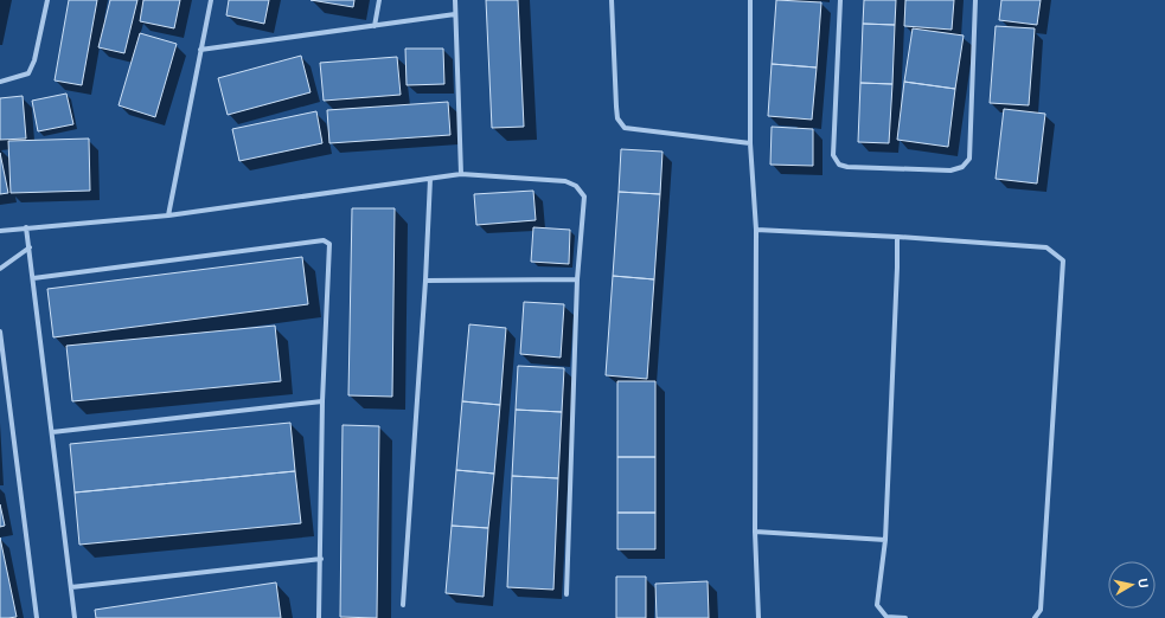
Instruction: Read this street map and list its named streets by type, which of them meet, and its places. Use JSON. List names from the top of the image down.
{
  "north": "right"
}
